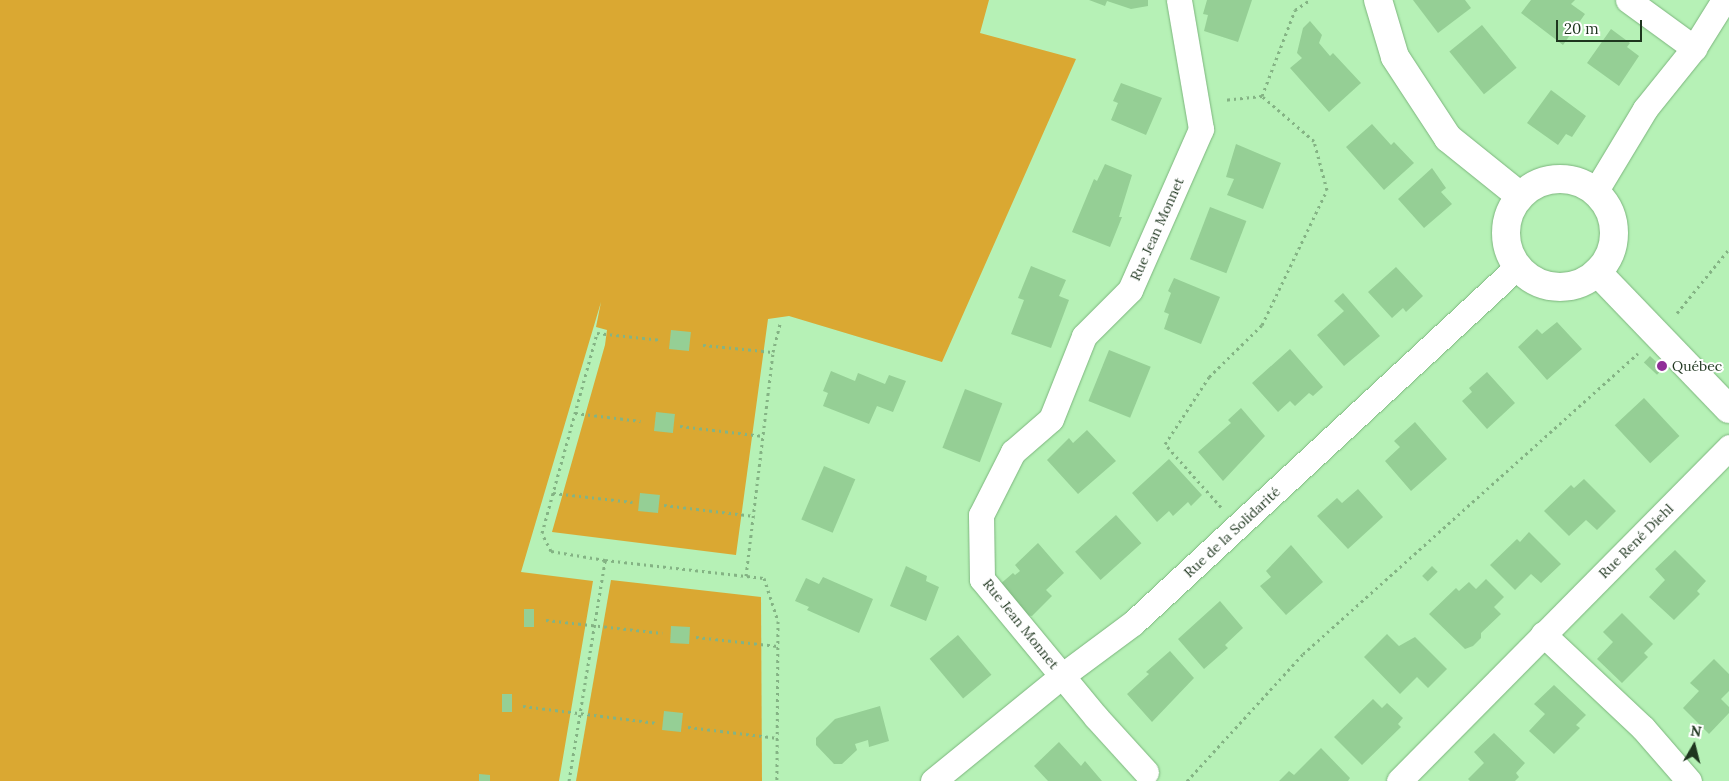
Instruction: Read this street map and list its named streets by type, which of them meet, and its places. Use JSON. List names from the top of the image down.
{
  "streets": {
    "street": ["Rue Jean Monnet", "Rue de la Solidarité", "Rue René Diehl"]
  },
  "crossings": [
    ["Rue Jean Monnet", "Rue de la Solidarité"]
  ],
  "places": ["Québec"],
  "scale_bar": "20 m",
  "north": "top"
}
